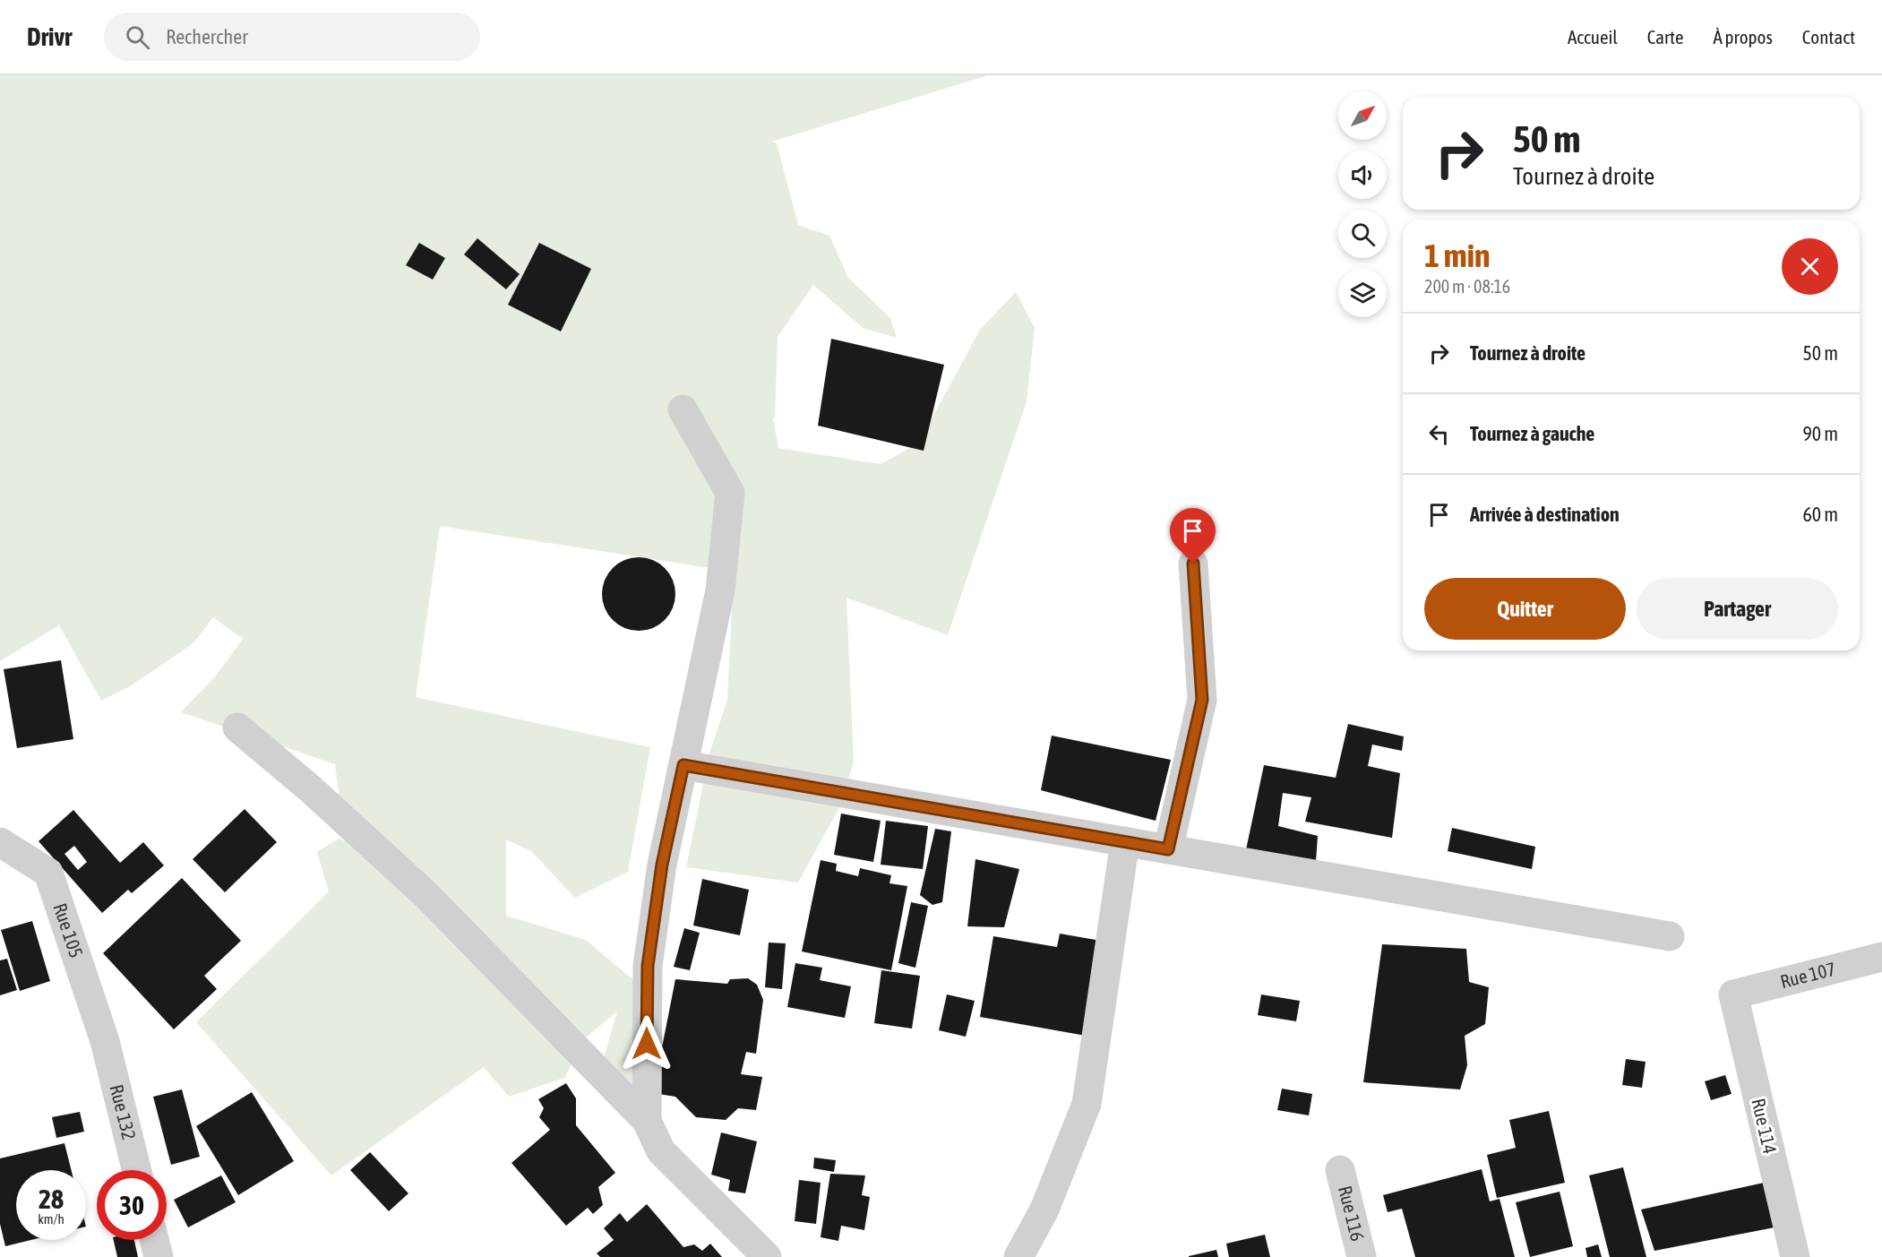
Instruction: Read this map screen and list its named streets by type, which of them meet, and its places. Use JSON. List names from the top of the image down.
{
  "streets": {
    "street": [
      "Rue 105",
      "Rue 107",
      "Rue 132",
      "Rue 114",
      "Rue 116"
    ]
  },
  "crossings": [
    ["Rue 105", "Rue 132"],
    ["Rue 107", "Rue 114"]
  ],
  "north": "top right",
  "page": {
    "header": "Drivr",
    "search": "Rechercher",
    "nav": [
      "Accueil",
      "Carte",
      "À propos",
      "Contact"
    ],
    "turn": ["50 m", "Tournez à droite"],
    "heading": ["1 min", "200 m · 08:16"],
    "list": [
      {
        "name": "Tournez à droite",
        "value": "50 m"
      },
      {
        "name": "Tournez à gauche",
        "value": "90 m"
      },
      {
        "name": "Arrivée à destination",
        "value": "60 m"
      }
    ],
    "buttons": ["Quitter", "Partager"],
    "speed": "28 km/h",
    "limit": "30"
  }
}
